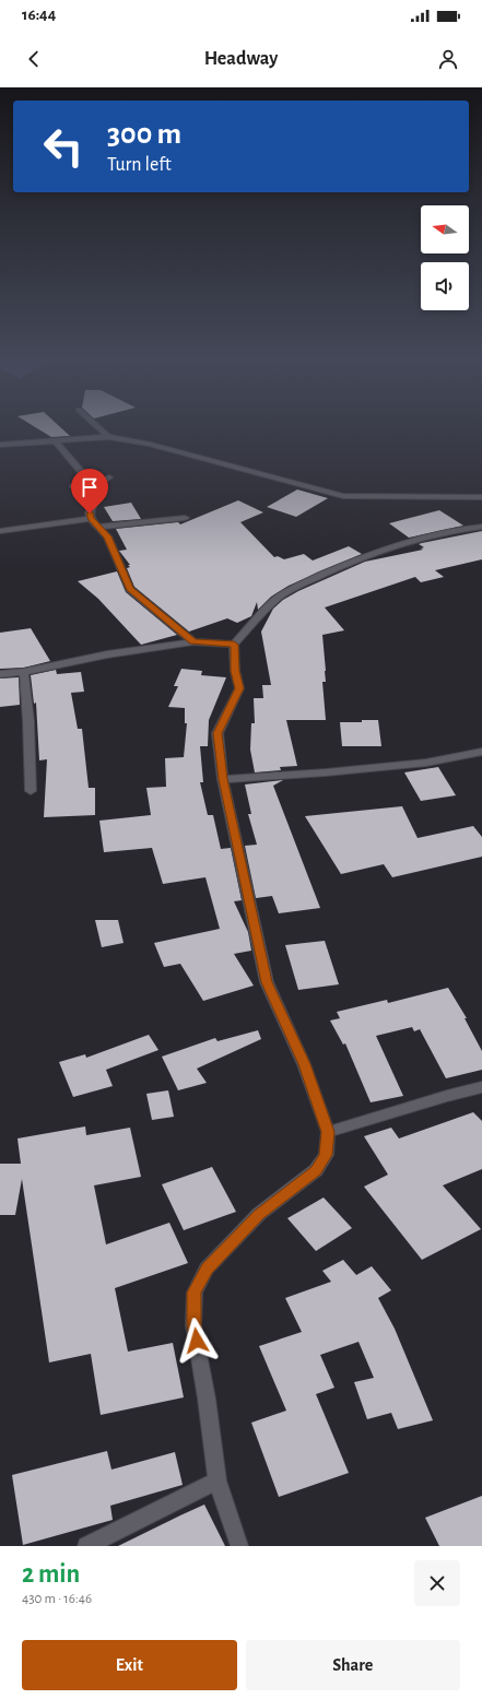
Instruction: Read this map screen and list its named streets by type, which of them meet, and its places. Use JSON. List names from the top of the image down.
{
  "north": "left",
  "page": {
    "status": "16:44",
    "header": "Headway",
    "turn": ["300 m", "Turn left"],
    "heading": ["2 min", "430 m · 16:46"],
    "buttons": ["Exit", "Share"]
  }
}
